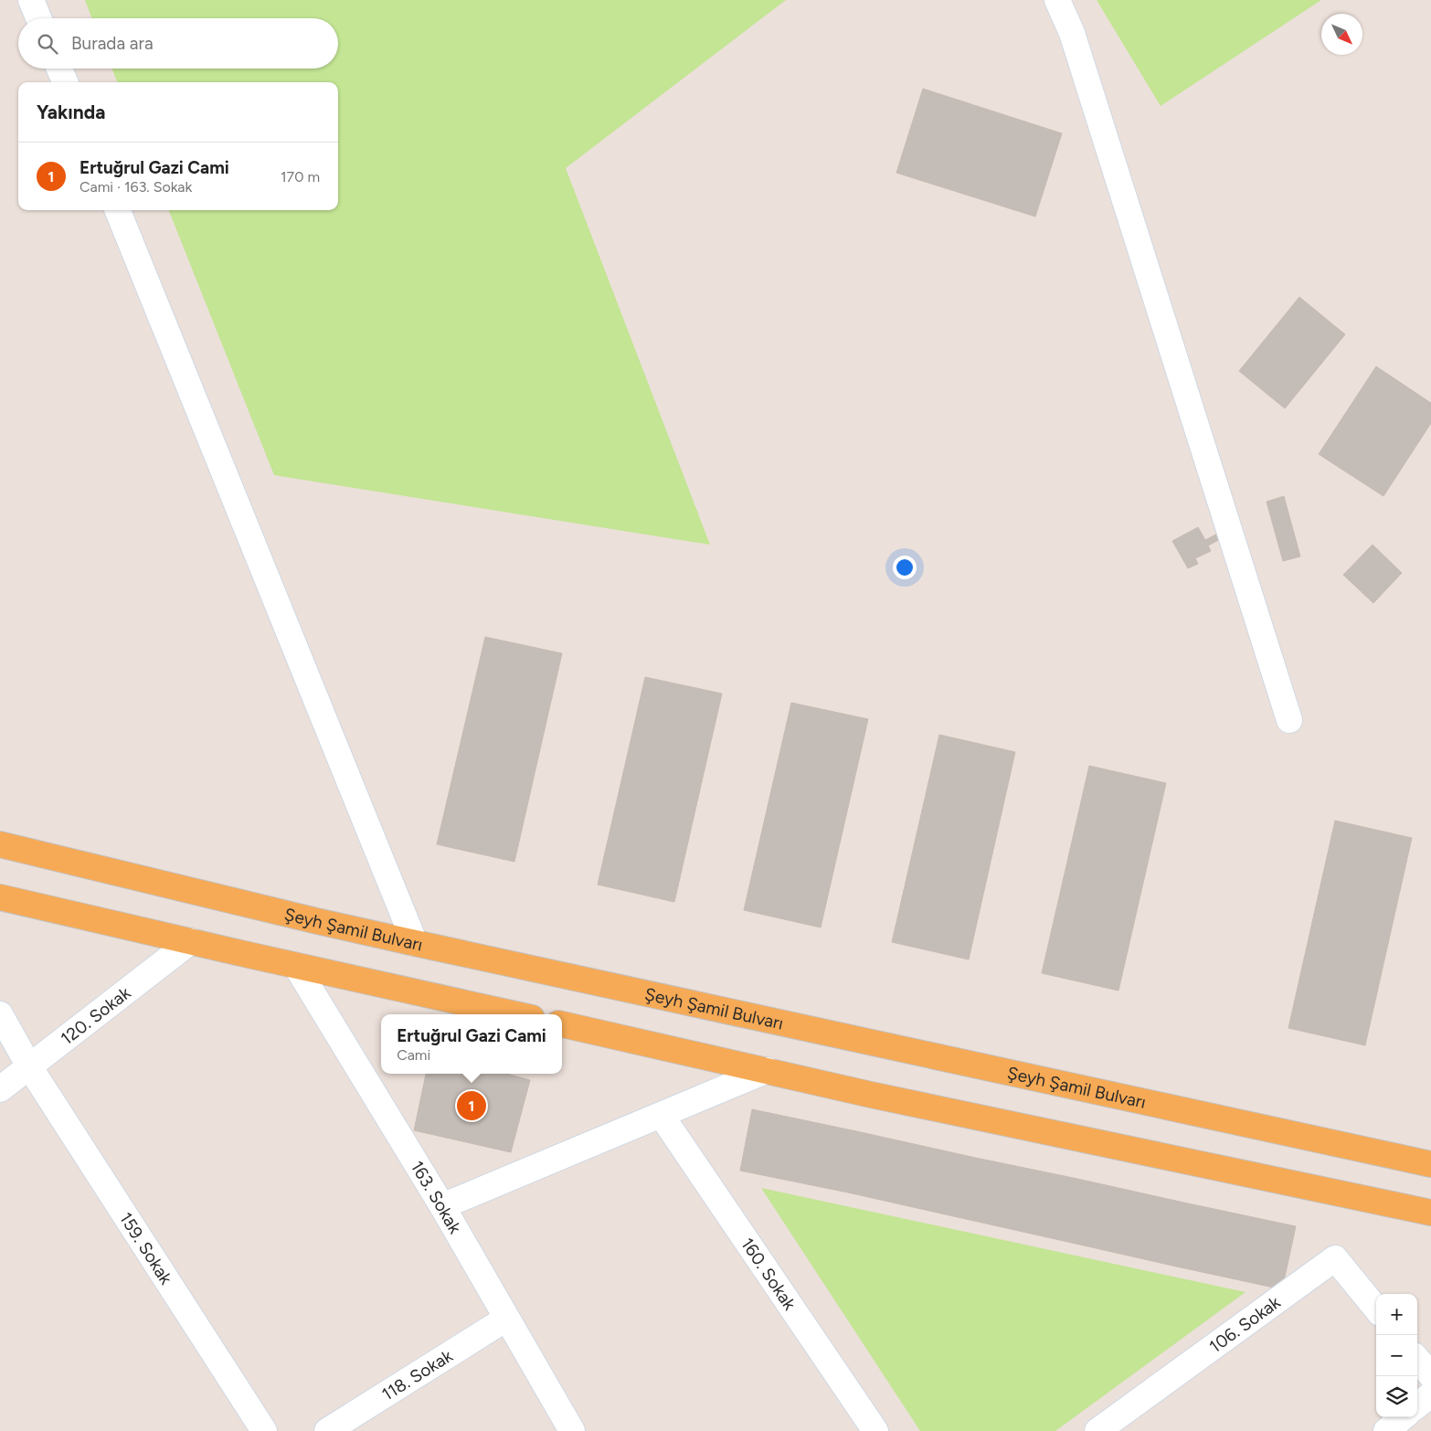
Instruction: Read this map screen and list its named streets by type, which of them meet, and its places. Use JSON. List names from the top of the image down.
{
  "streets": {
    "main road": ["Şeyh Şamil Bulvarı"],
    "street": [
      "120. Sokak",
      "163. Sokak",
      "159. Sokak",
      "160. Sokak",
      "106. Sokak",
      "118. Sokak"
    ]
  },
  "crossings": [
    ["120. Sokak", "159. Sokak"],
    ["163. Sokak", "118. Sokak"]
  ],
  "north": "bottom right",
  "page": {
    "search": "Burada ara",
    "heading": "Yakında",
    "list": [
      {
        "mark": "1",
        "name": "Ertuğrul Gazi Cami",
        "note": "Cami · 163. Sokak",
        "value": "170 m"
      }
    ],
    "popup": ["Ertuğrul Gazi Cami", "Cami"],
    "pins": "1",
    "map_buttons": ["+", "−"]
  }
}
